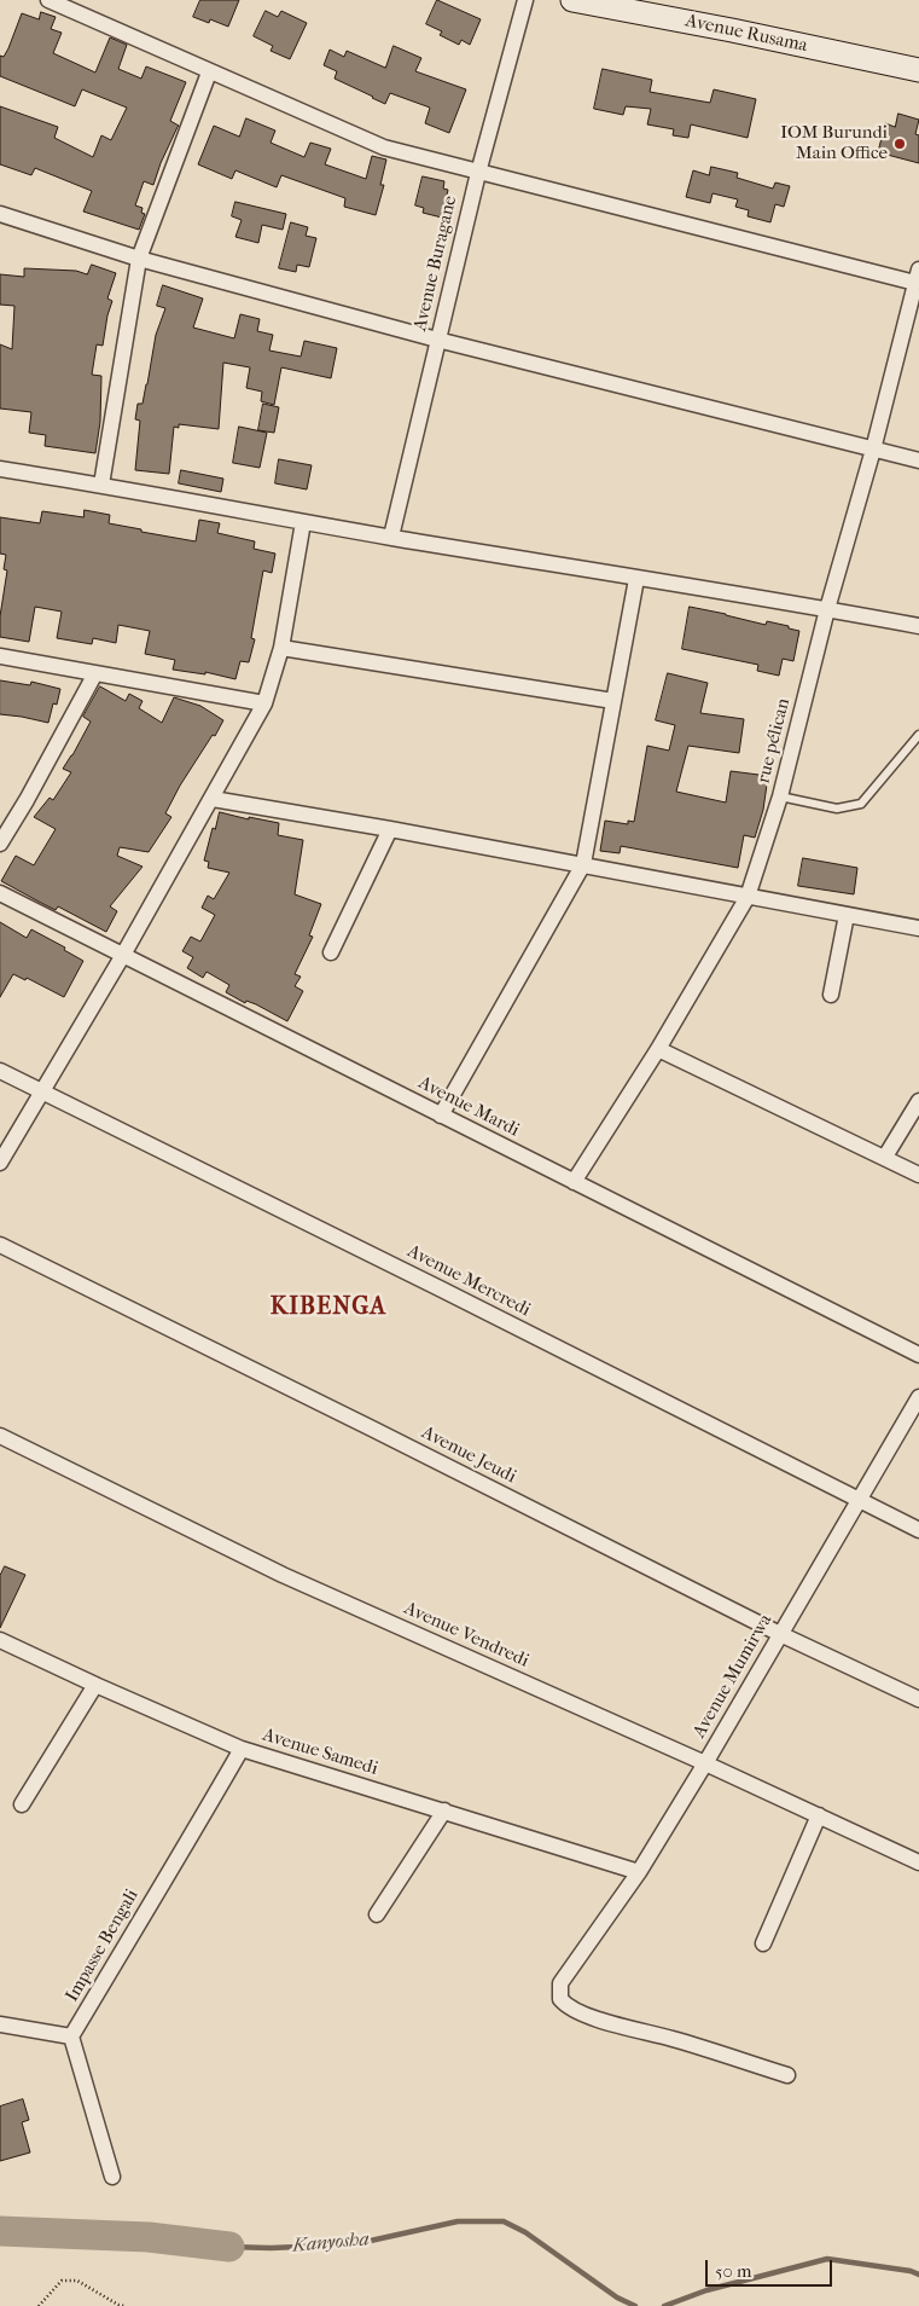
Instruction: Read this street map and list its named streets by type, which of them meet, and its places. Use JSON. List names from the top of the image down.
{
  "streets": {
    "main road": ["Avenue Rusama"],
    "street": [
      "Avenue Buragane",
      "rue pélican",
      "Avenue Mardi",
      "Avenue Mercredi",
      "Avenue Jeudi",
      "Avenue Vendredi",
      "Avenue Mumirwa",
      "Avenue Samedi",
      "Impasse Bengali"
    ]
  },
  "crossings": [
    ["rue pélican", "Avenue Mardi"],
    ["Avenue Mercredi", "Avenue Mumirwa"],
    ["Avenue Jeudi", "Avenue Mumirwa"],
    ["Avenue Vendredi", "Avenue Mumirwa"],
    ["Avenue Mumirwa", "Avenue Samedi"],
    ["Avenue Samedi", "Impasse Bengali"]
  ],
  "districts": ["KIBENGA"],
  "water": ["Kanyosha"],
  "places": ["IOM Burundi Main Office"],
  "scale_bar": "50 m"
}
